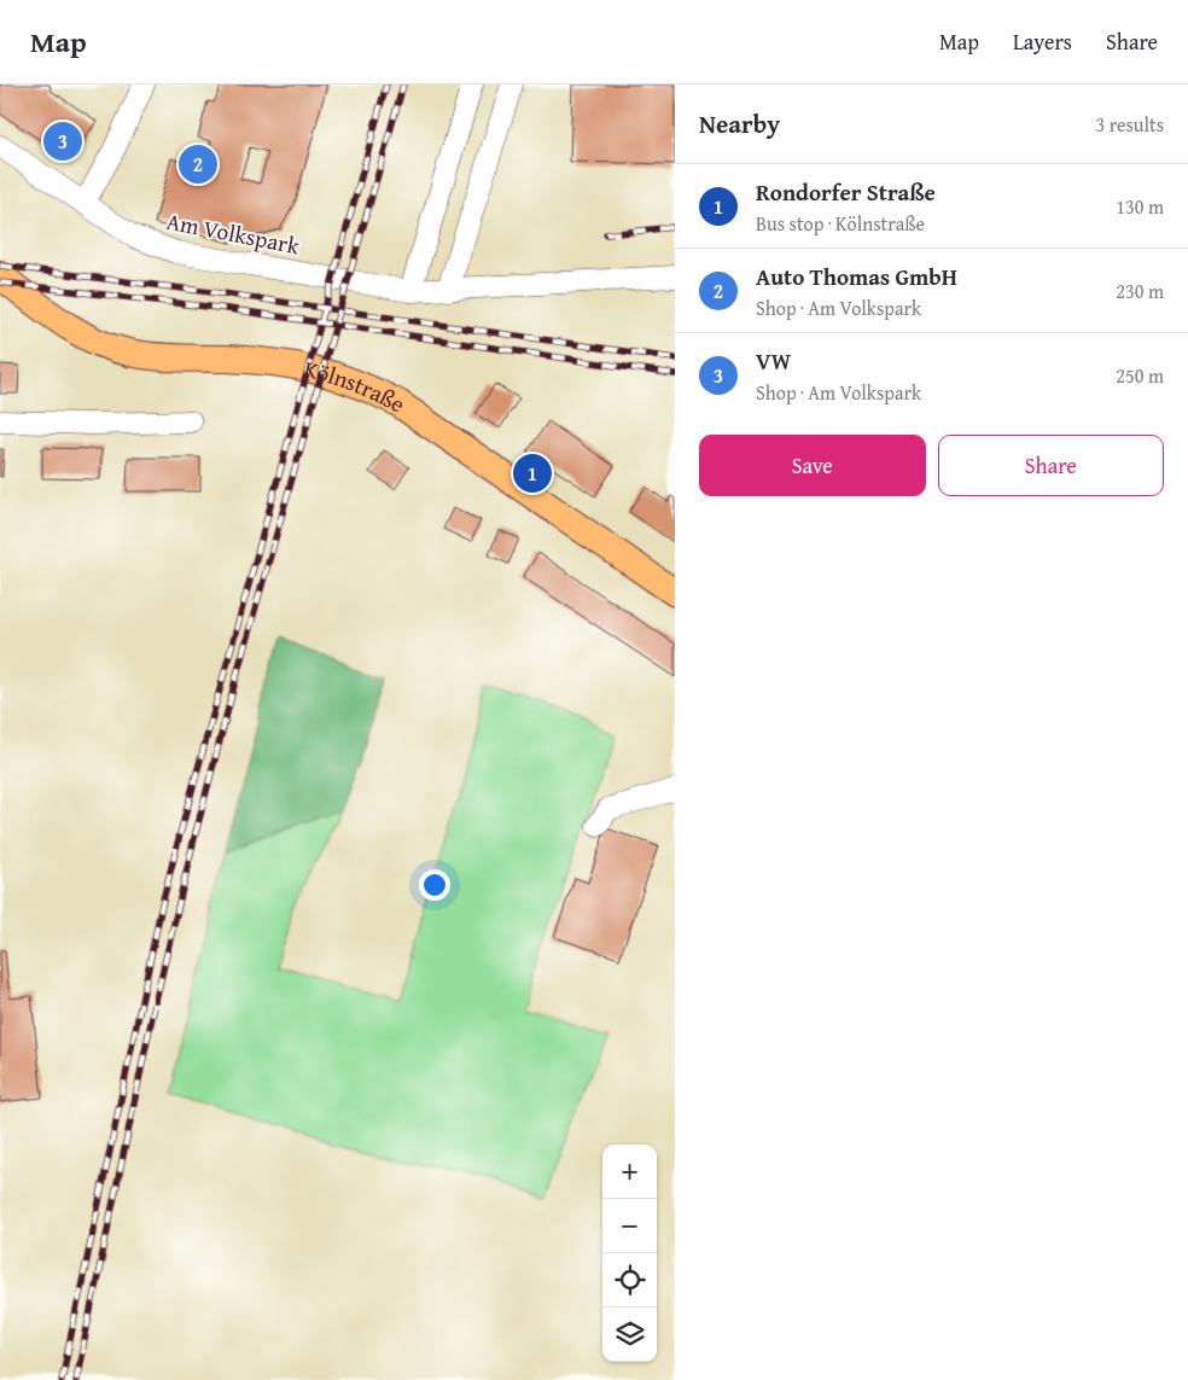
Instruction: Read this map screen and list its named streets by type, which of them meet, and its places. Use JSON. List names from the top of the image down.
{
  "streets": {
    "main road": ["Kölnstraße"],
    "street": ["Am Volkspark"]
  },
  "page": {
    "header": "Map",
    "nav": ["Map", "Layers", "Share"],
    "heading": ["Nearby", "3 results"],
    "pins": ["3", "2", "1"],
    "list": [
      {
        "mark": "1",
        "name": "Rondorfer Straße",
        "note": "Bus stop · Kölnstraße",
        "value": "130 m"
      },
      {
        "mark": "2",
        "name": "Auto Thomas GmbH",
        "note": "Shop · Am Volkspark",
        "value": "230 m"
      },
      {
        "mark": "3",
        "name": "VW",
        "note": "Shop · Am Volkspark",
        "value": "250 m"
      }
    ],
    "buttons": ["Save", "Share"],
    "map_buttons": ["+", "−"]
  }
}
